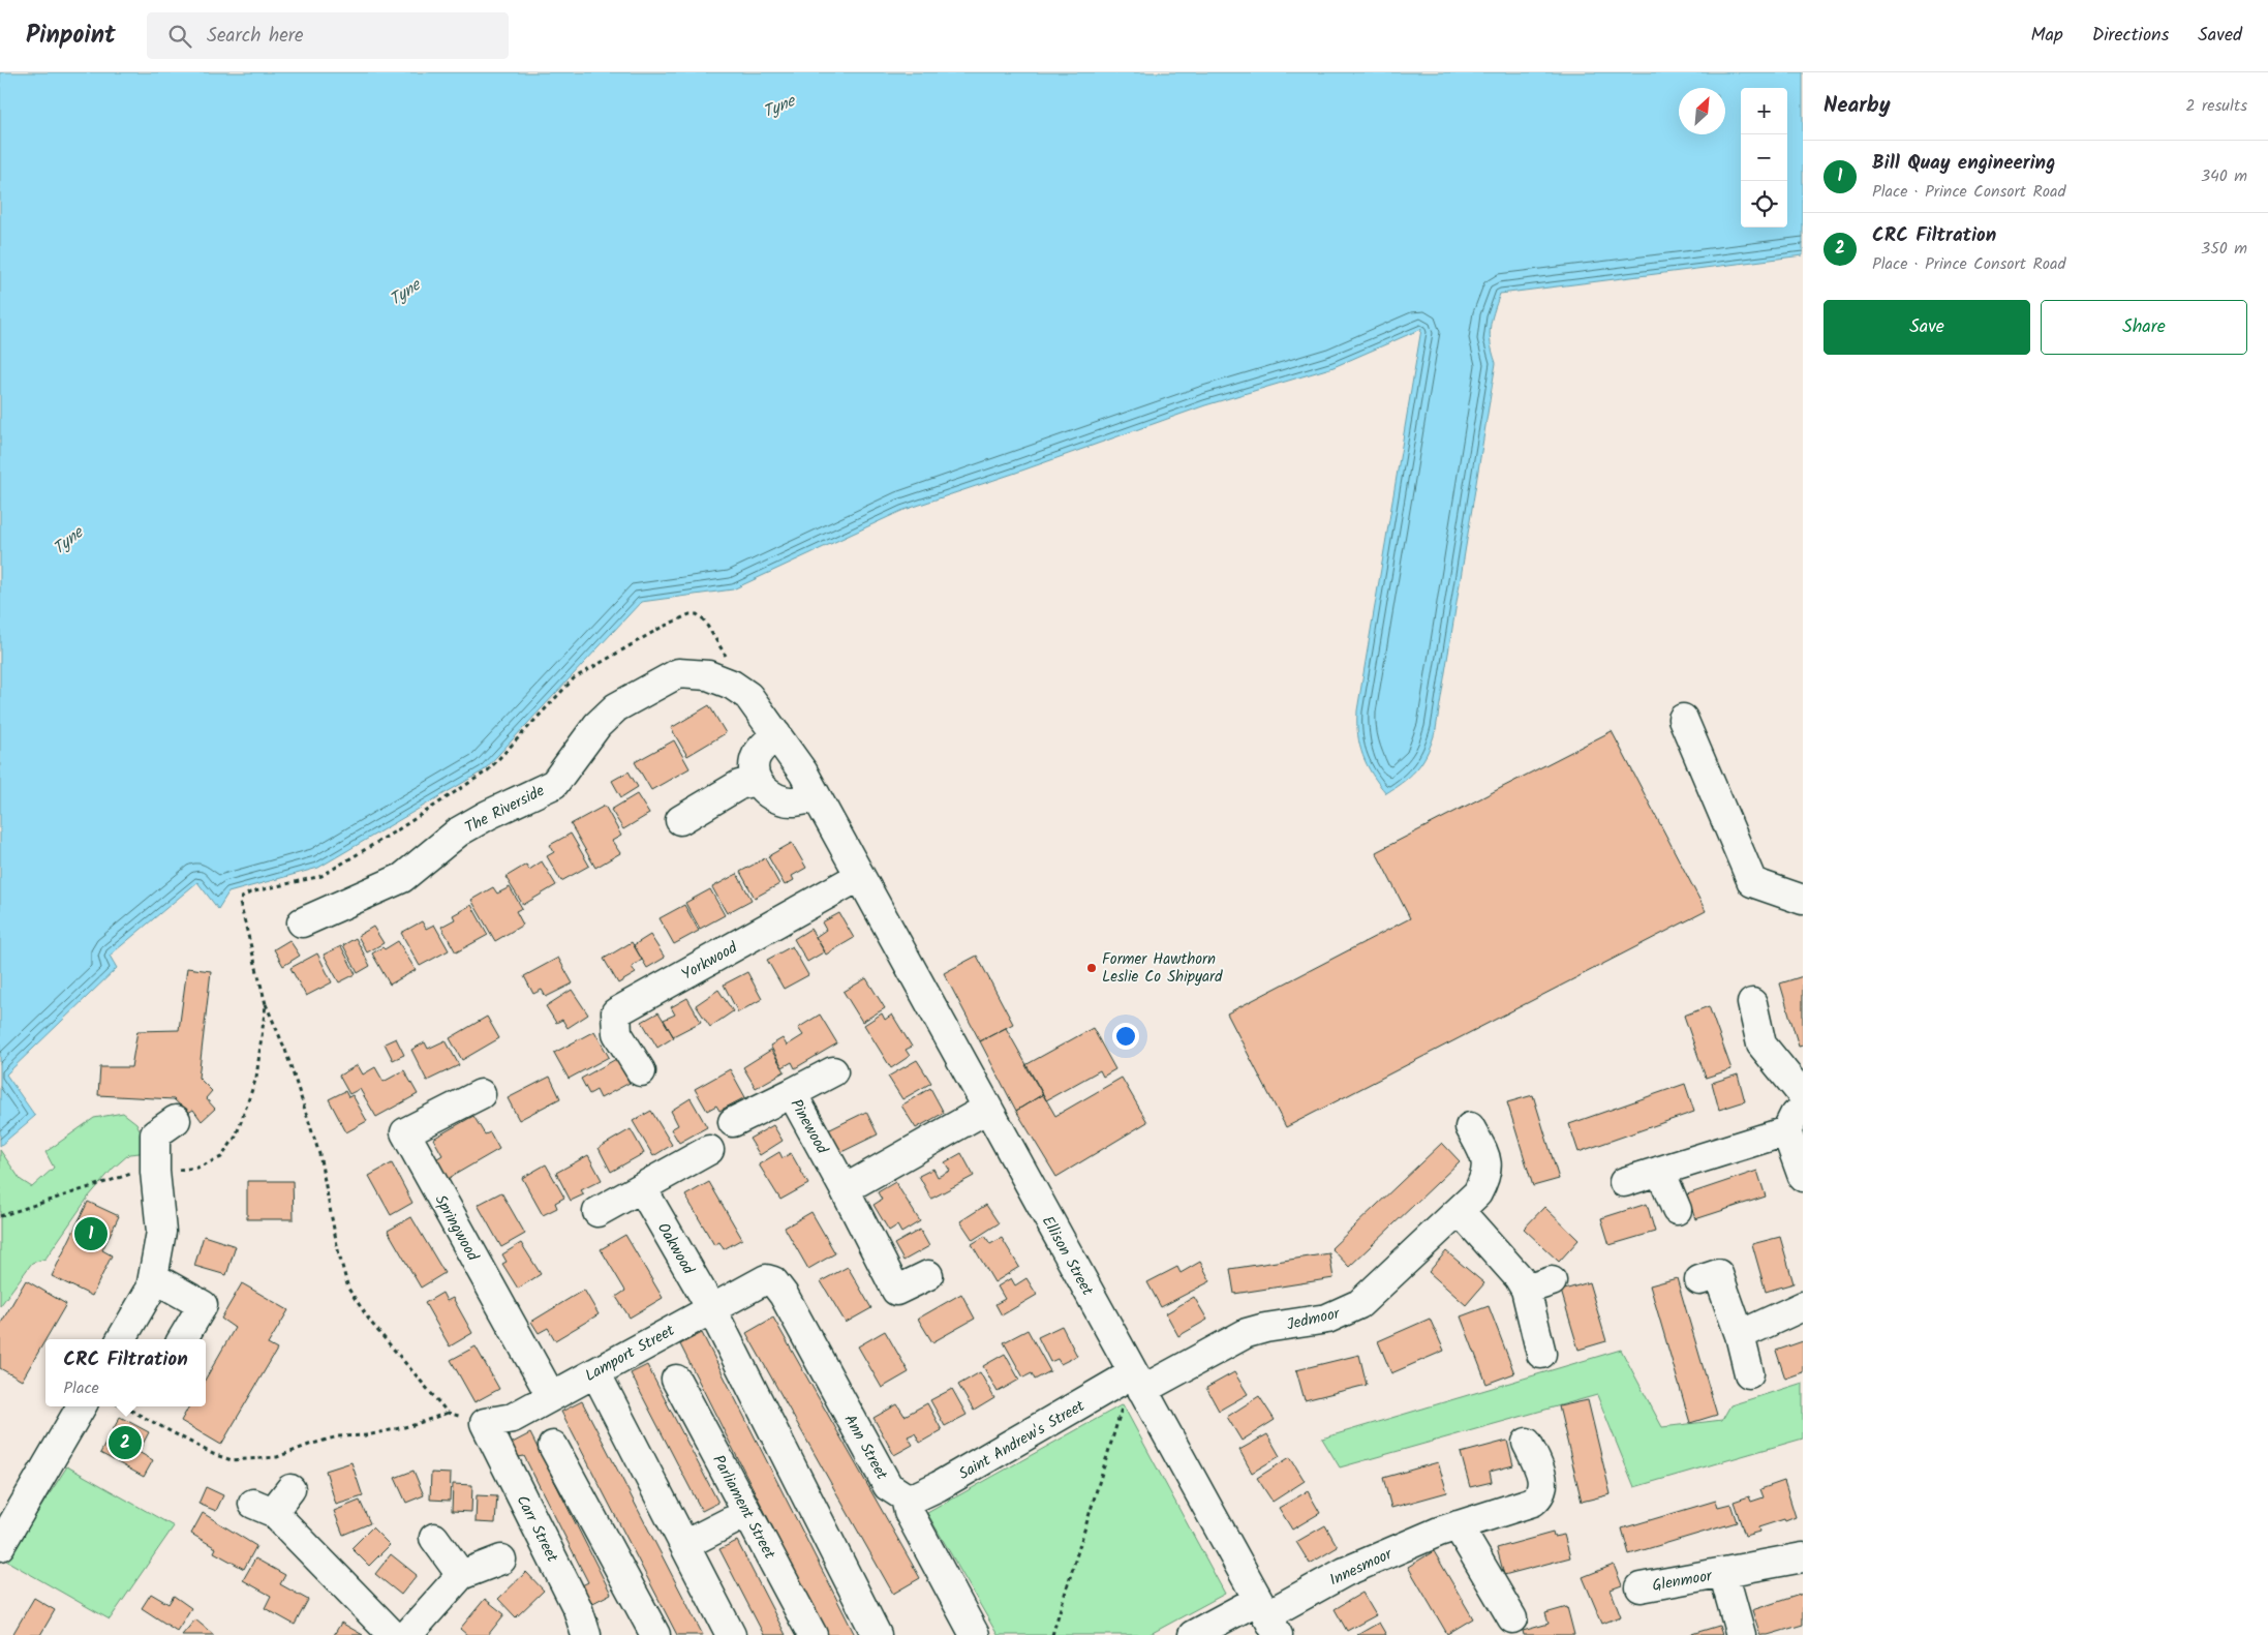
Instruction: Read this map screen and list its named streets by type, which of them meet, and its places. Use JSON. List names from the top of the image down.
{
  "streets": {
    "street": [
      "The Riverside",
      "Yorkwood",
      "Pinewood",
      "Springwood",
      "Oakwood",
      "Ellison Street",
      "Jedmoor",
      "Lamport Street",
      "Saint Andrew's Street",
      "Ann Street",
      "Parliament Street",
      "Carr Street",
      "Innesmoor",
      "Glenmoor"
    ]
  },
  "crossings": [
    ["The Riverside", "Yorkwood"],
    ["The Riverside", "Ellison Street"],
    ["Yorkwood", "Ellison Street"],
    ["Springwood", "Lamport Street"],
    ["Oakwood", "Lamport Street"],
    ["Ellison Street", "Jedmoor"],
    ["Ellison Street", "Saint Andrew's Street"],
    ["Ellison Street", "Innesmoor"],
    ["Jedmoor", "Saint Andrew's Street"],
    ["Lamport Street", "Ann Street"],
    ["Lamport Street", "Carr Street"],
    ["Saint Andrew's Street", "Ann Street"]
  ],
  "water": ["Tyne"],
  "places": ["Former Hawthorn Leslie Co Shipyard"],
  "north": "top right",
  "page": {
    "header": "Pinpoint",
    "search": "Search here",
    "nav": ["Map", "Directions", "Saved"],
    "heading": ["Nearby", "2 results"],
    "map_buttons": ["+", "−"],
    "list": [
      {
        "mark": "1",
        "name": "Bill Quay engineering",
        "note": "Place · Prince Consort Road",
        "value": "340 m"
      },
      {
        "mark": "2",
        "name": "CRC Filtration",
        "note": "Place · Prince Consort Road",
        "value": "350 m"
      }
    ],
    "buttons": ["Save", "Share"],
    "pins": ["1", "2"],
    "popup": ["CRC Filtration", "Place"]
  }
}
